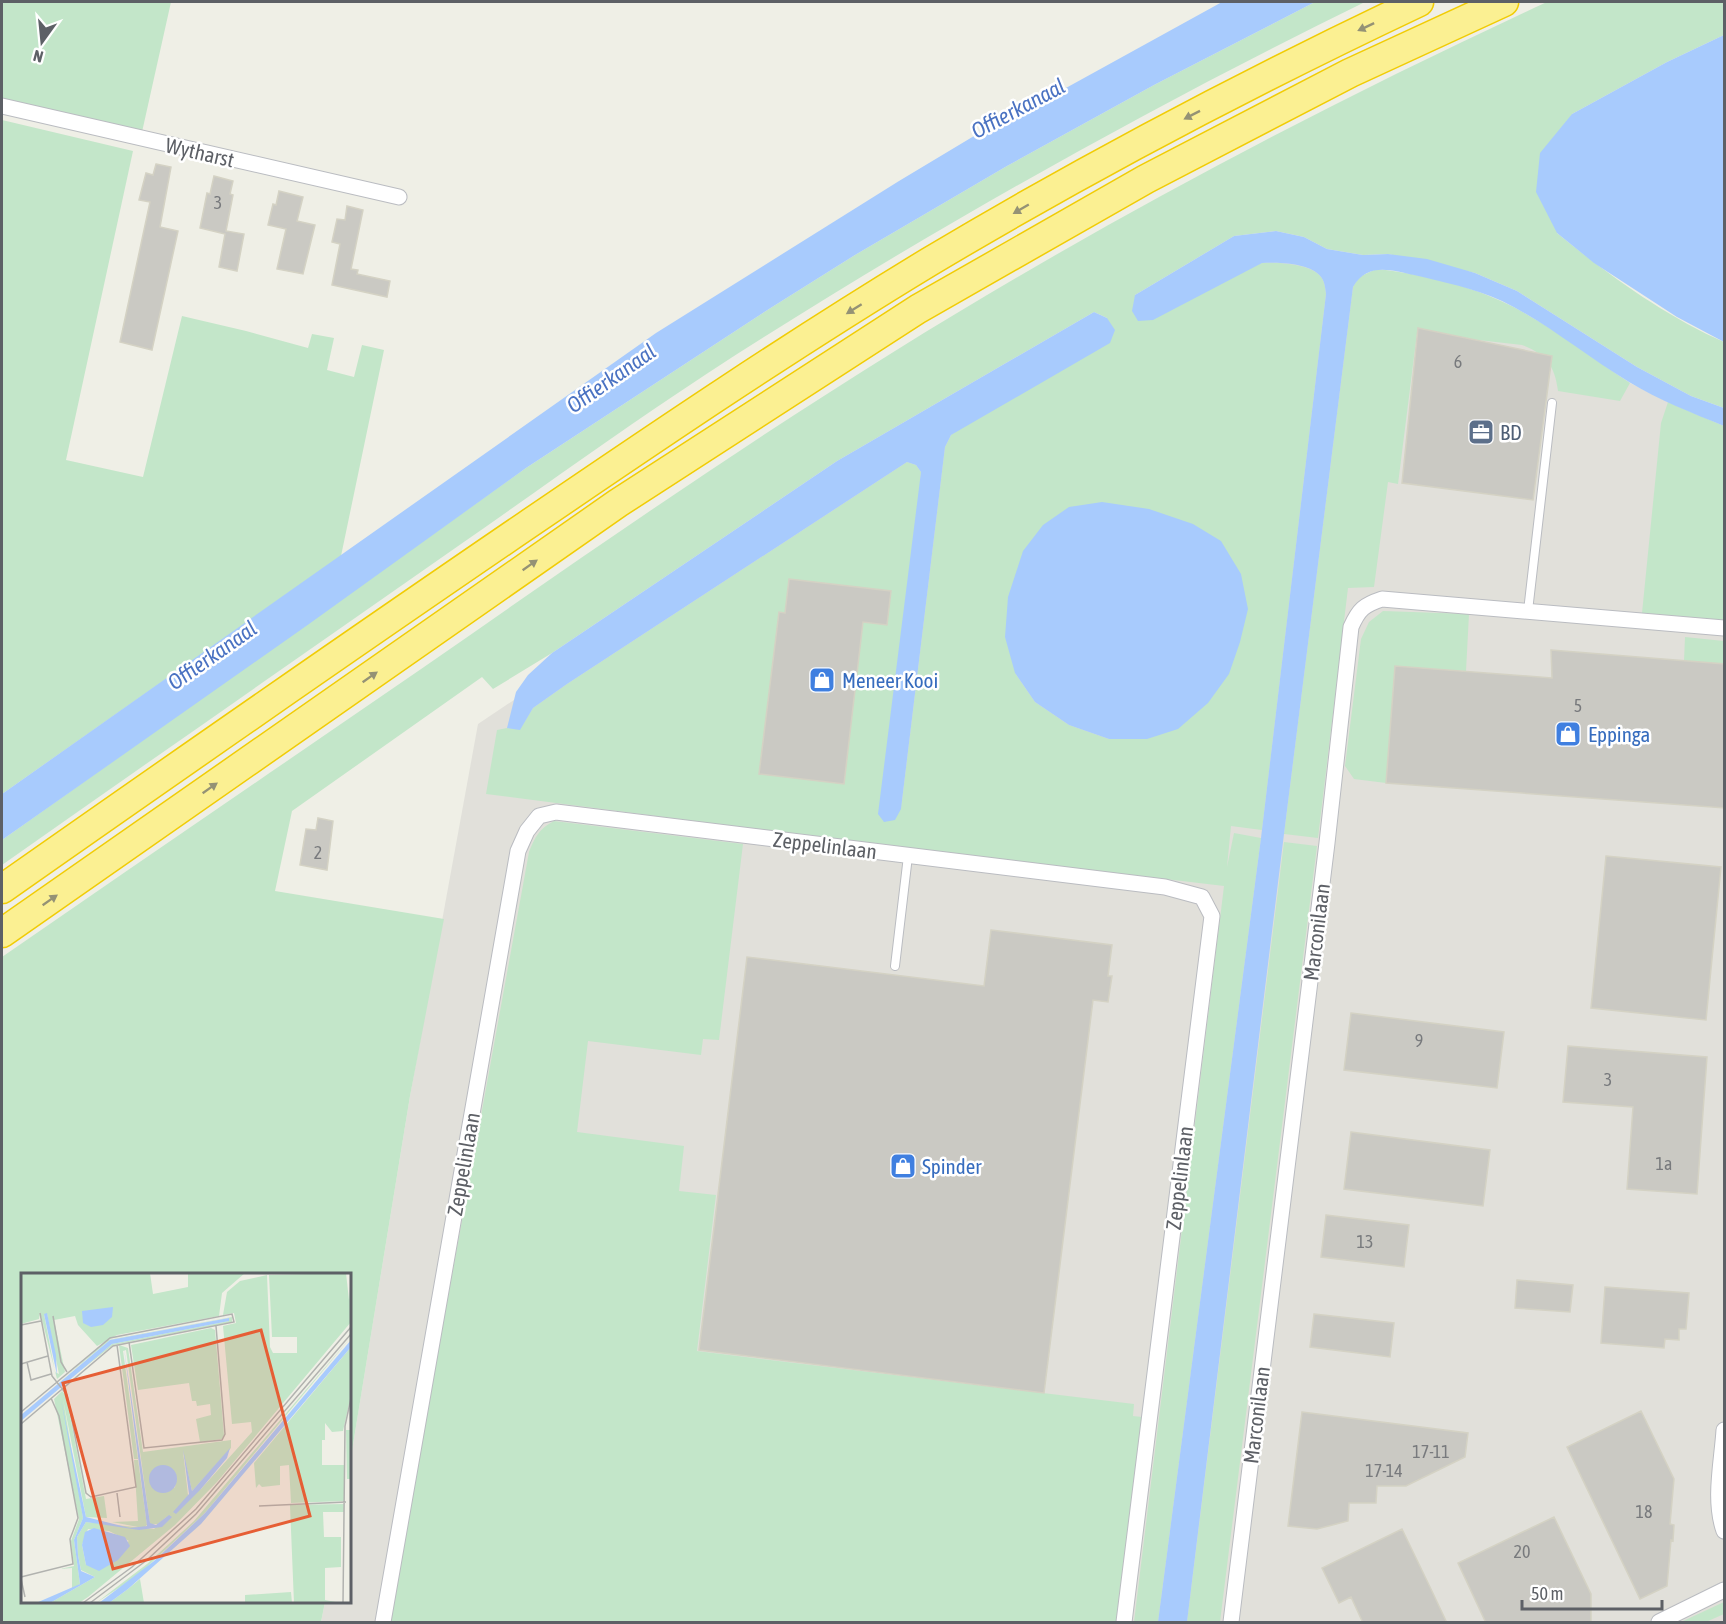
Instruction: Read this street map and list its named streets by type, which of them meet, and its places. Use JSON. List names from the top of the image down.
{
  "streets": {
    "street": ["Wytharst", "Zeppelinlaan", "Marconilaan"]
  },
  "water": ["Offierkanaal"],
  "places": {
    "office": ["BD"],
    "shop": ["Meneer Kooi", "Eppinga", "Spinder"]
  },
  "house_numbers": [
    "3",
    "6",
    "5",
    "2",
    "9",
    "3",
    "1a",
    "13",
    "17-11",
    "17-14",
    "18",
    "20"
  ],
  "scale_bar": "50 m",
  "north": "bottom"
}
